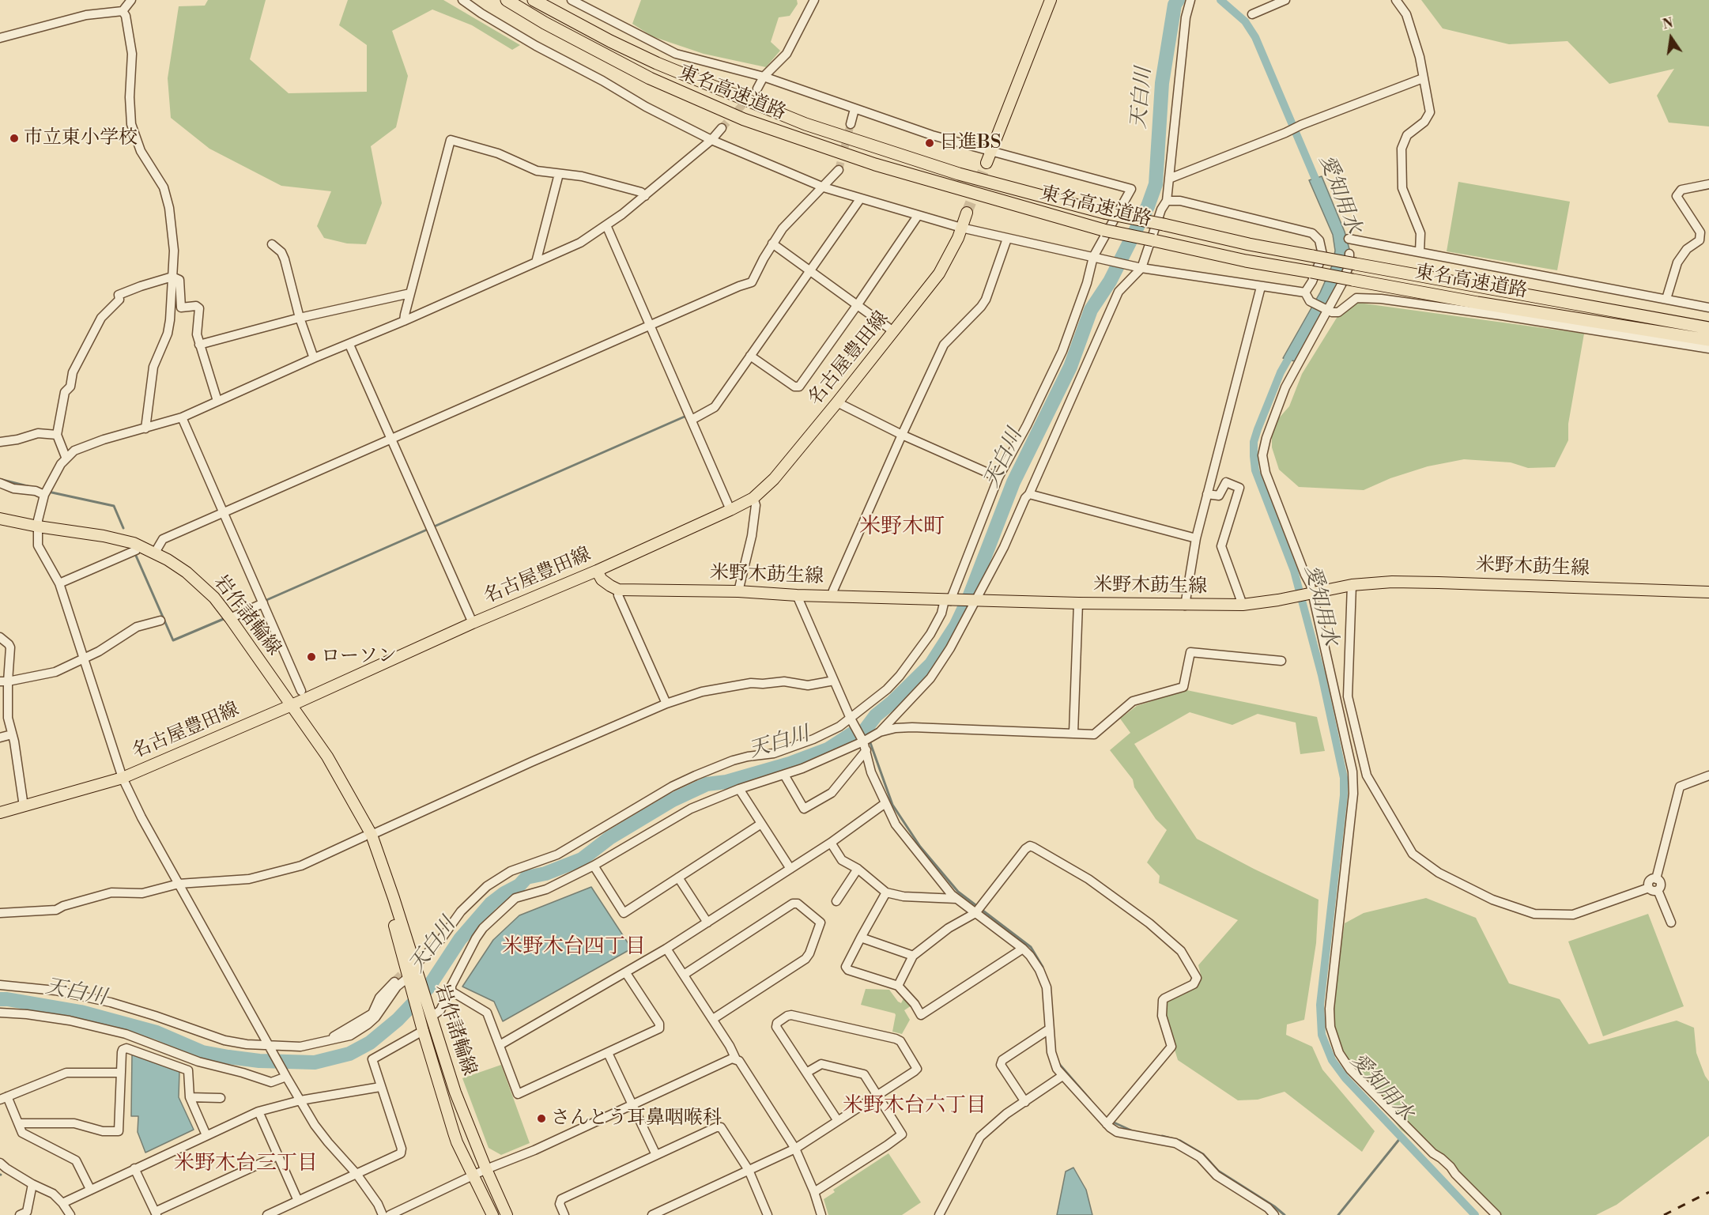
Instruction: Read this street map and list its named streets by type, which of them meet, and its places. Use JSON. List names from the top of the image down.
{
  "streets": {
    "highway": ["東名高速道路"],
    "main road": ["名古屋豊田線", "米野木莇生線", "岩作諸輪線"]
  },
  "crossings": [
    ["名古屋豊田線", "岩作諸輪線"]
  ],
  "districts": [
    "米野木町",
    "米野木台四丁目",
    "米野木台六丁目",
    "米野木台三丁目"
  ],
  "water": ["天白川", "愛知用水"],
  "places": [
    "市立東小学校",
    "日進BS",
    "ローソン",
    "さんとう耳鼻咽喉科"
  ],
  "north": "top"
}
